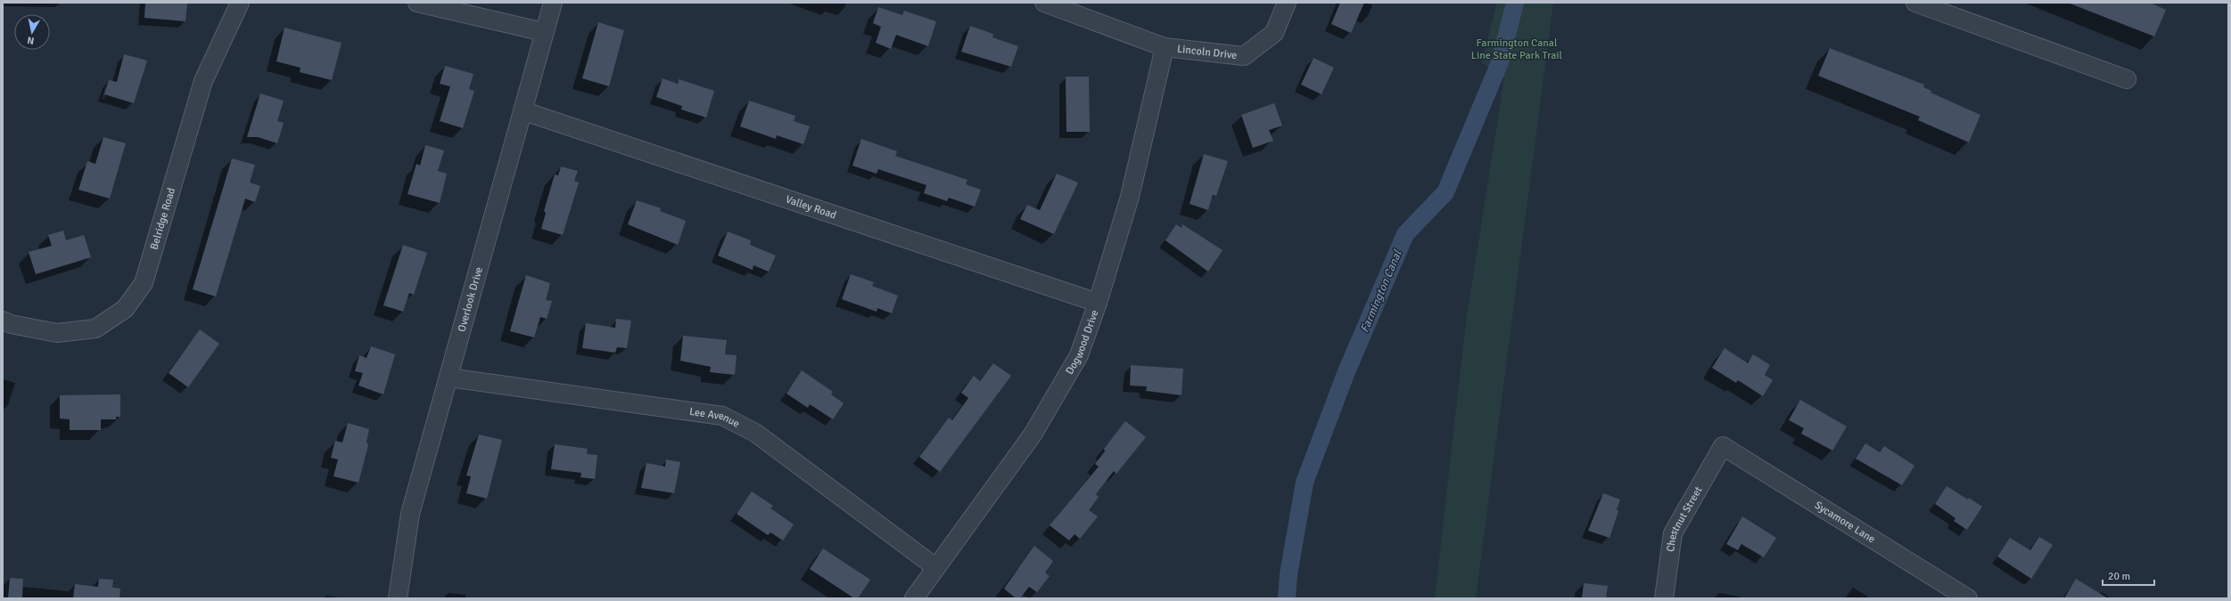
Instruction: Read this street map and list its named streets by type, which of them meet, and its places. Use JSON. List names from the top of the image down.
{
  "streets": {
    "street": [
      "Lincoln Drive",
      "Valley Road",
      "Belridge Road",
      "Overlook Drive",
      "Dogwood Drive",
      "Lee Avenue",
      "Chestnut Street",
      "Sycamore Lane"
    ]
  },
  "crossings": [
    ["Lincoln Drive", "Dogwood Drive"],
    ["Valley Road", "Overlook Drive"],
    ["Valley Road", "Dogwood Drive"],
    ["Overlook Drive", "Lee Avenue"],
    ["Dogwood Drive", "Lee Avenue"],
    ["Chestnut Street", "Sycamore Lane"]
  ],
  "water": ["Farmington Canal"],
  "parks": ["Farmington Canal Line State Park Trail"],
  "scale_bar": "20 m",
  "north": "bottom"
}
